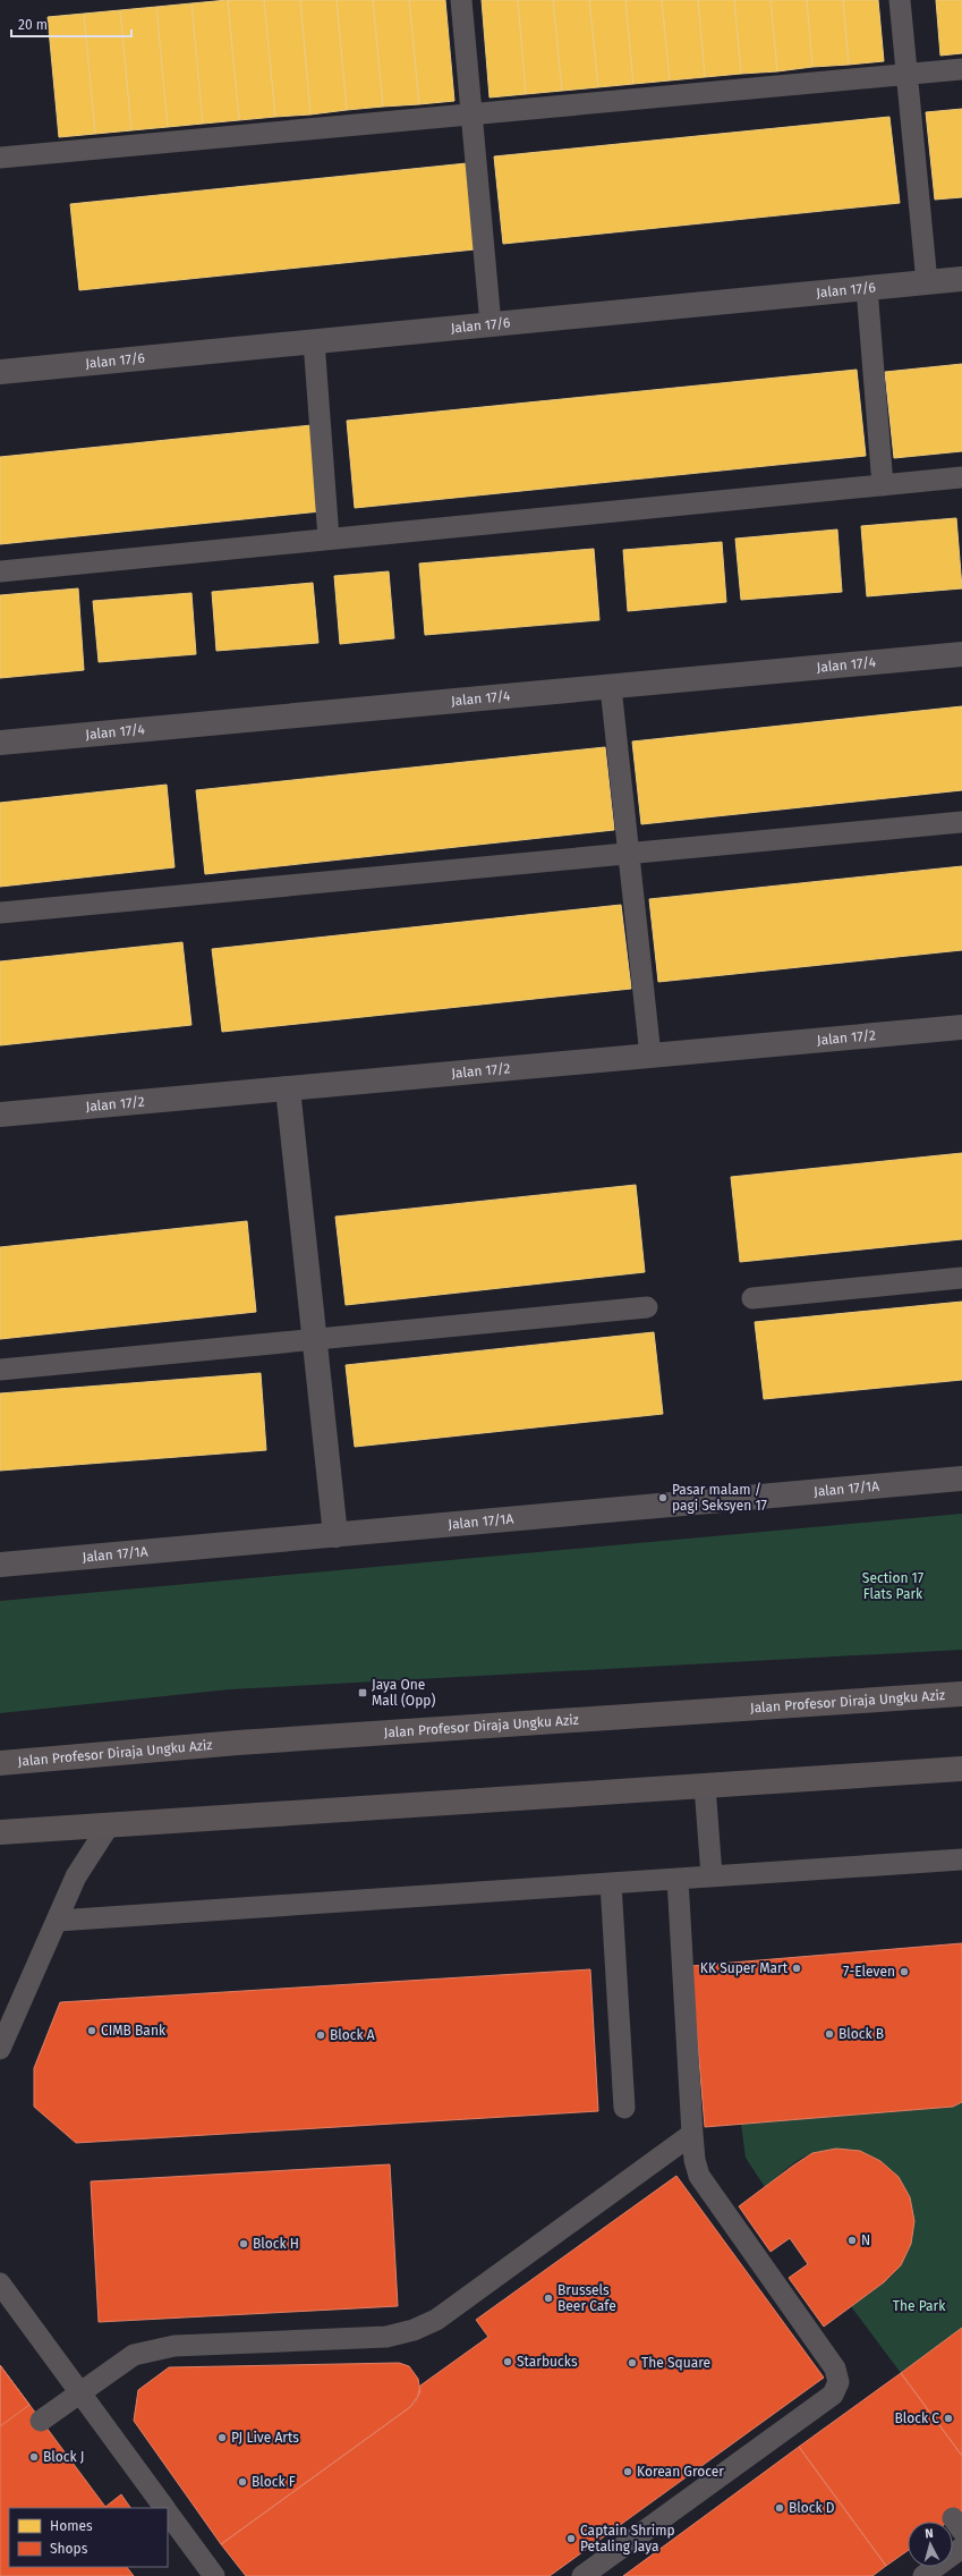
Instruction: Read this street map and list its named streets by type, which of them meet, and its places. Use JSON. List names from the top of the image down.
{
  "streets": {
    "main road": ["Jalan Profesor Diraja Ungku Aziz"],
    "street": [
      "Jalan 17/6",
      "Jalan 17/4",
      "Jalan 17/2",
      "Jalan 17/1A"
    ]
  },
  "parks": ["Section 17 Flats Park", "The Park"],
  "places": {
    "other": [
      "Pasar malam / pagi Seksyen 17",
      "KK Super Mart",
      "7-Eleven",
      "CIMB Bank",
      "Block B",
      "Block A",
      "N",
      "Block H",
      "Brussels Beer Cafe",
      "Starbucks",
      "The Square",
      "Block C",
      "PJ Live Arts",
      "Block J",
      "Korean Grocer",
      "Block F",
      "Block D",
      "Captain Shrimp Petaling Jaya"
    ],
    "transit": ["Jaya One Mall (Opp)"]
  },
  "legend": ["Homes", "Shops"],
  "scale_bar": "20 m",
  "north": "top"
}
